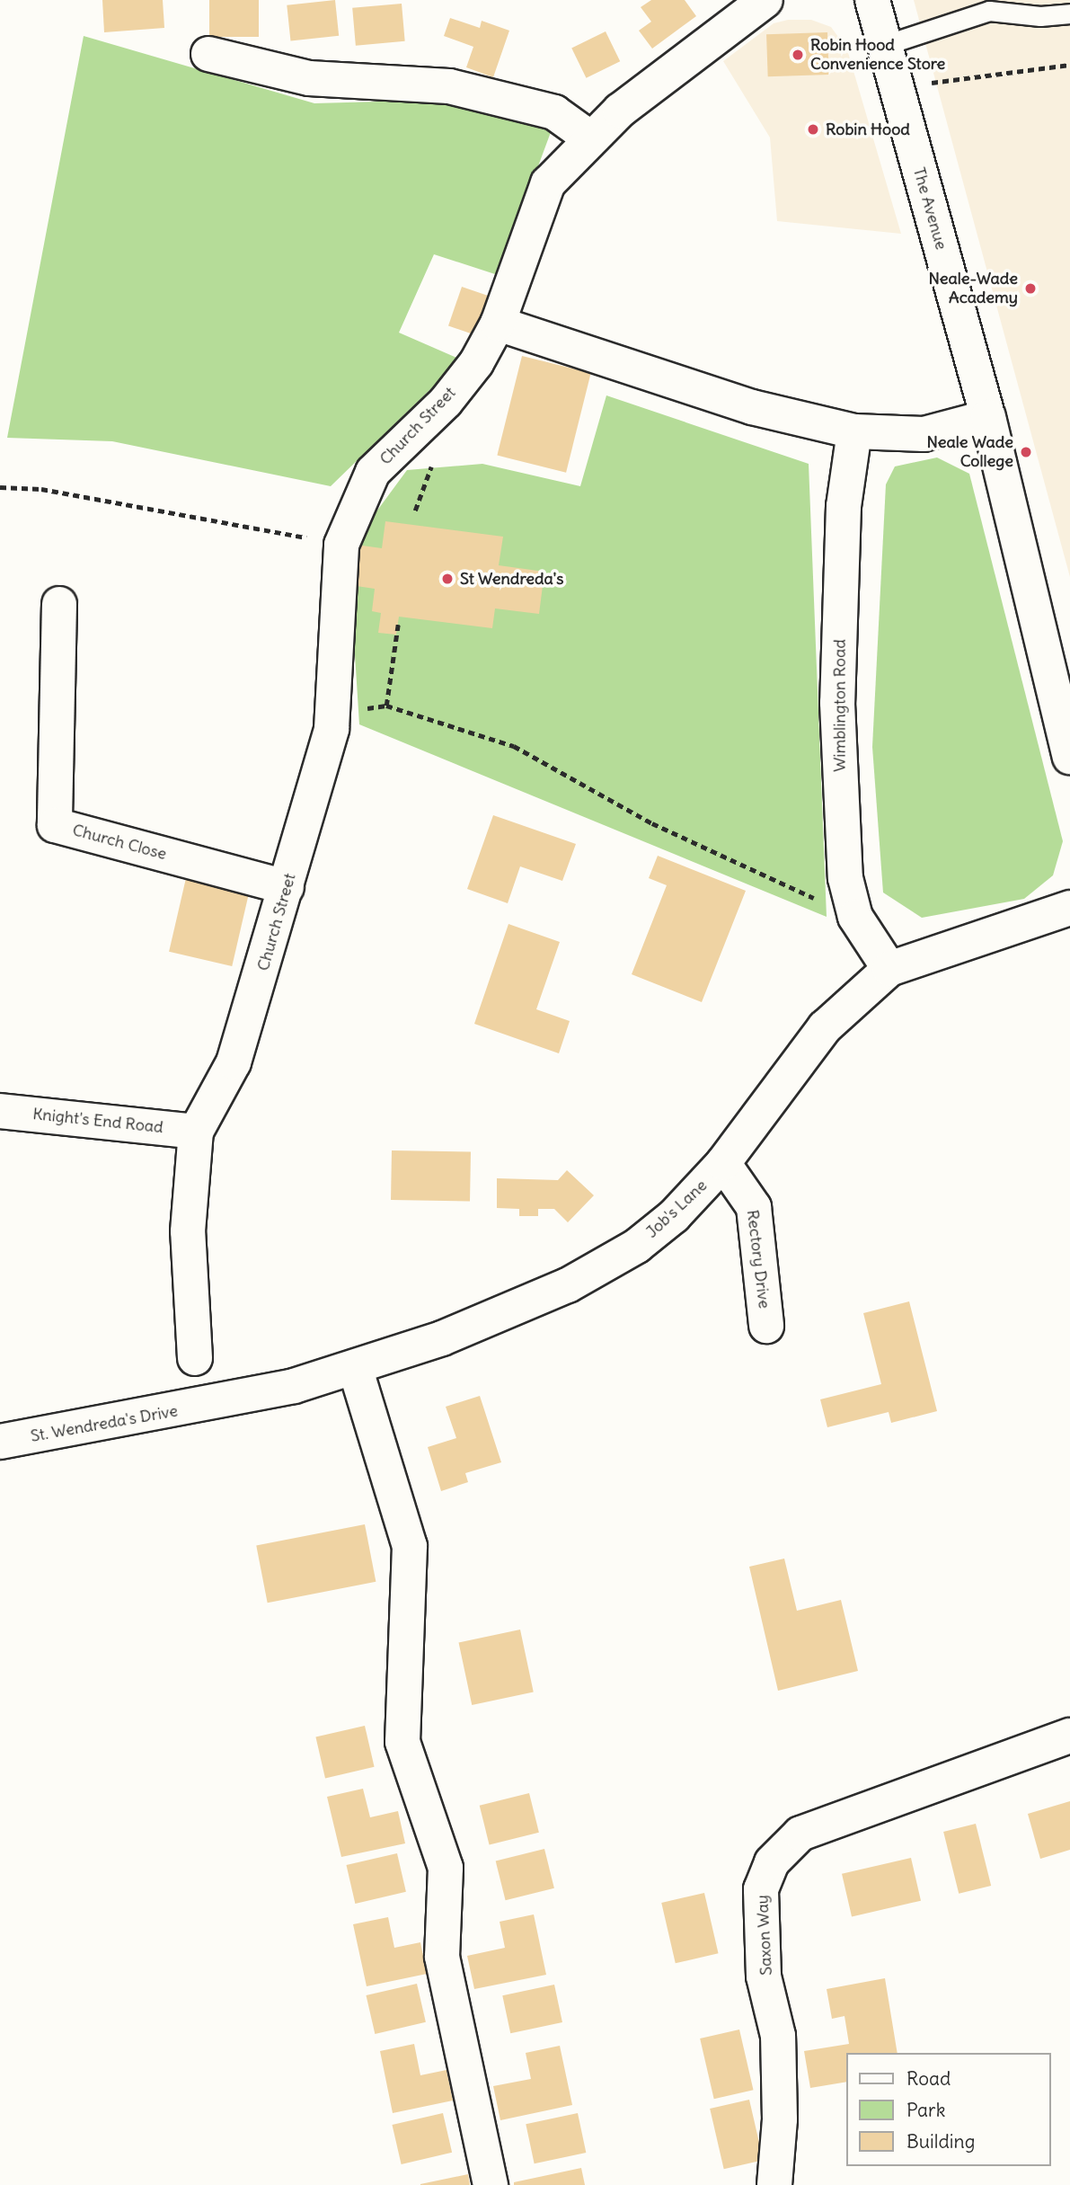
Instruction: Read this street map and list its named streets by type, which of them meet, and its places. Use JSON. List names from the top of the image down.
{
  "streets": {
    "street": [
      "The Avenue",
      "Church Street",
      "Wimblington Road",
      "Church Close",
      "Knight's End Road",
      "Job's Lane",
      "Rectory Drive",
      "St. Wendreda's Drive",
      "Saxon Way"
    ]
  },
  "crossings": [
    ["Church Street", "Church Close"],
    ["Church Street", "Knight's End Road"],
    ["Wimblington Road", "Job's Lane"],
    ["Job's Lane", "Rectory Drive"],
    ["Job's Lane", "St. Wendreda's Drive"]
  ],
  "places": [
    "Robin Hood Convenience Store",
    "Robin Hood",
    "Neale-Wade Academy",
    "Neale Wade College",
    "St Wendreda's"
  ],
  "legend": ["Road", "Park", "Building"]
}
